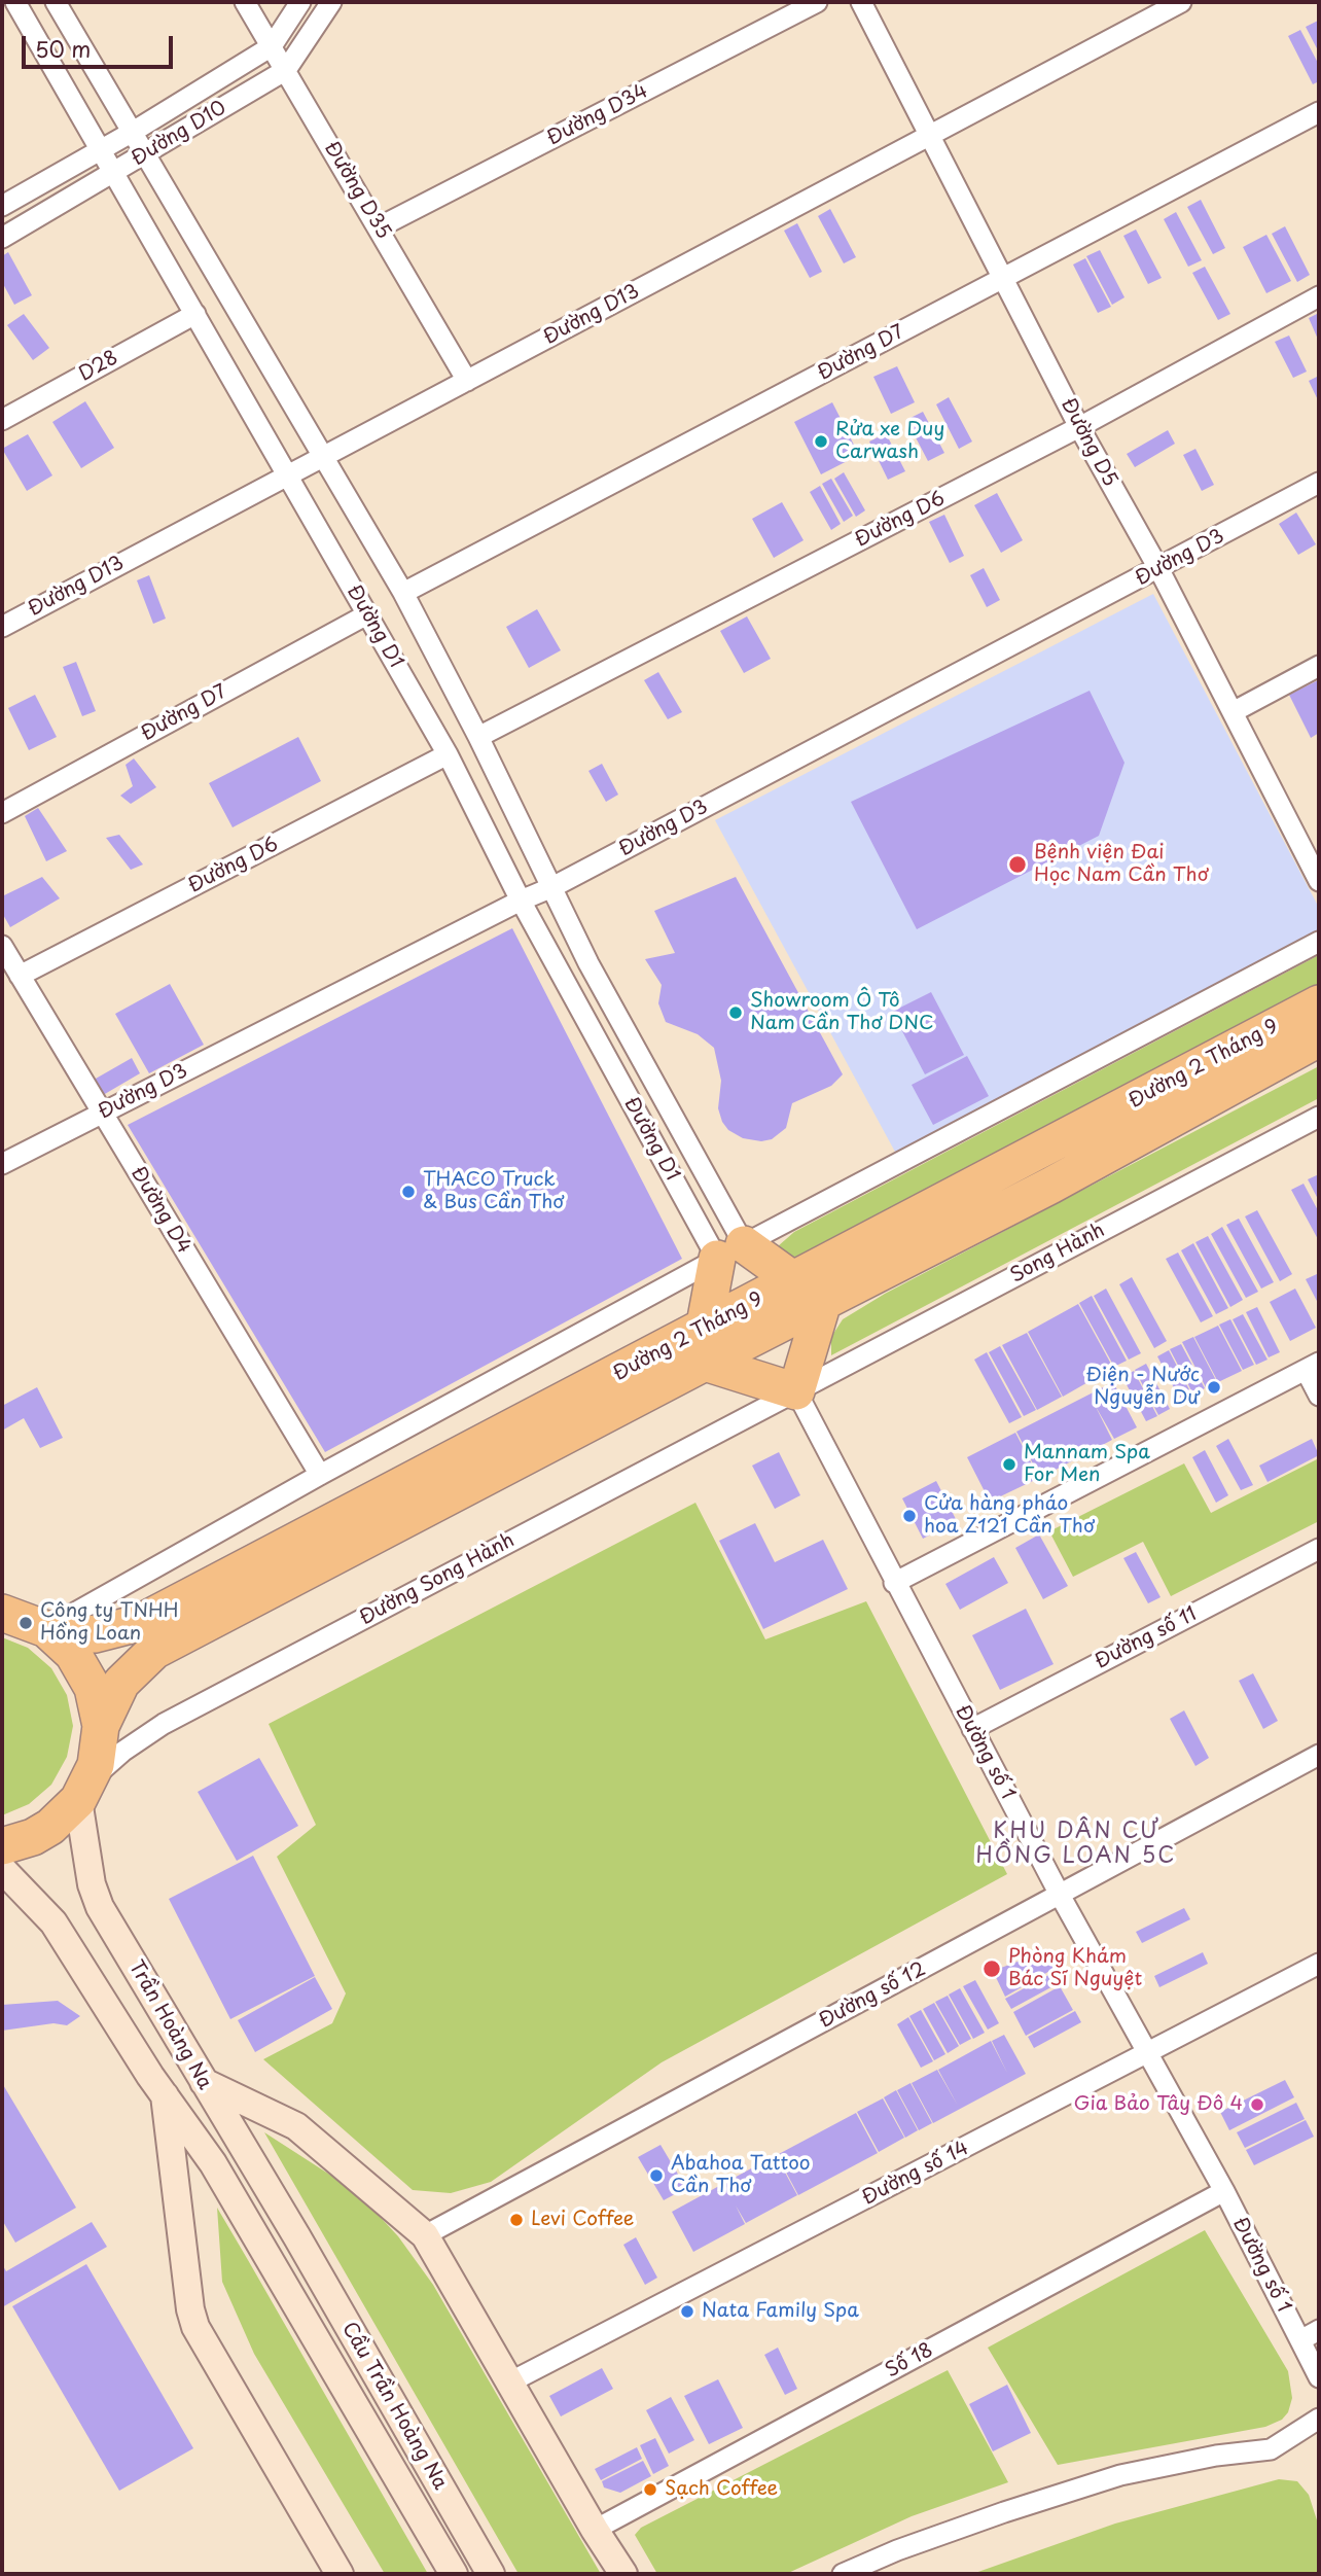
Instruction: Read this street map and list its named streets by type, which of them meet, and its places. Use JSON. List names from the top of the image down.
{
  "streets": {
    "highway": ["Đường 2 Tháng 9"],
    "main road": ["Trần Hoàng Na", "Cầu Trần Hoàng Na"],
    "street": [
      "Đường D34",
      "Đường D10",
      "Đường D35",
      "Đường D13",
      "Đường D7",
      "D28",
      "Đường D5",
      "Đường D6",
      "Đường D3",
      "Đường D1",
      "Đường D4",
      "Song Hành",
      "Đường Song Hành",
      "Đường số 11",
      "Đường số 1",
      "Đường số 12",
      "Đường số 14",
      "Số 18"
    ]
  },
  "crossings": [
    ["Đường D34", "Đường D35"],
    ["Đường D10", "Đường D35"],
    ["Đường D10", "Đường D1"],
    ["Đường D35", "Đường D13"],
    ["Đường D13", "Đường D5"],
    ["Đường D13", "Đường D1"],
    ["Đường D7", "Đường D5"],
    ["Đường D7", "Đường D1"],
    ["D28", "Đường D1"],
    ["Đường D5", "Đường D6"],
    ["Đường D5", "Đường D3"],
    ["Đường D6", "Đường D1"],
    ["Đường D6", "Đường D4"],
    ["Đường D3", "Đường D1"],
    ["Đường D3", "Đường D4"],
    ["Song Hành", "Đường Song Hành"],
    ["Song Hành", "Đường số 1"],
    ["Đường Song Hành", "Đường số 1"],
    ["Đường Song Hành", "Trần Hoàng Na"],
    ["Đường số 11", "Đường số 1"],
    ["Đường số 1", "Đường số 12"],
    ["Đường số 1", "Đường số 14"],
    ["Đường số 1", "Số 18"],
    ["Trần Hoàng Na", "Cầu Trần Hoàng Na"]
  ],
  "districts": ["KHU DÂN CƯ HỒNG LOAN 5C"],
  "places": [
    "Rửa xe Duy Carwash",
    "Bệnh viện Đại Học Nam Cần Thơ",
    "Showroom Ô Tô Nam Cần Thơ DNC",
    "THACO Truck & Bus Cần Thơ",
    "Điện - Nước Nguyễn Dư",
    "Mannam Spa For Men",
    "Cửa hàng pháo hoa Z121 Cần Thơ",
    "Công ty TNHH Hồng Loan",
    "Phòng Khám Bác Sĩ Nguyệt",
    "Gia Bảo Tây Đô 4",
    "Abahoa Tattoo Cần Thơ",
    "Levi Coffee",
    "Nata Family Spa",
    "Sạch Coffee"
  ],
  "scale_bar": "50 m"
}
